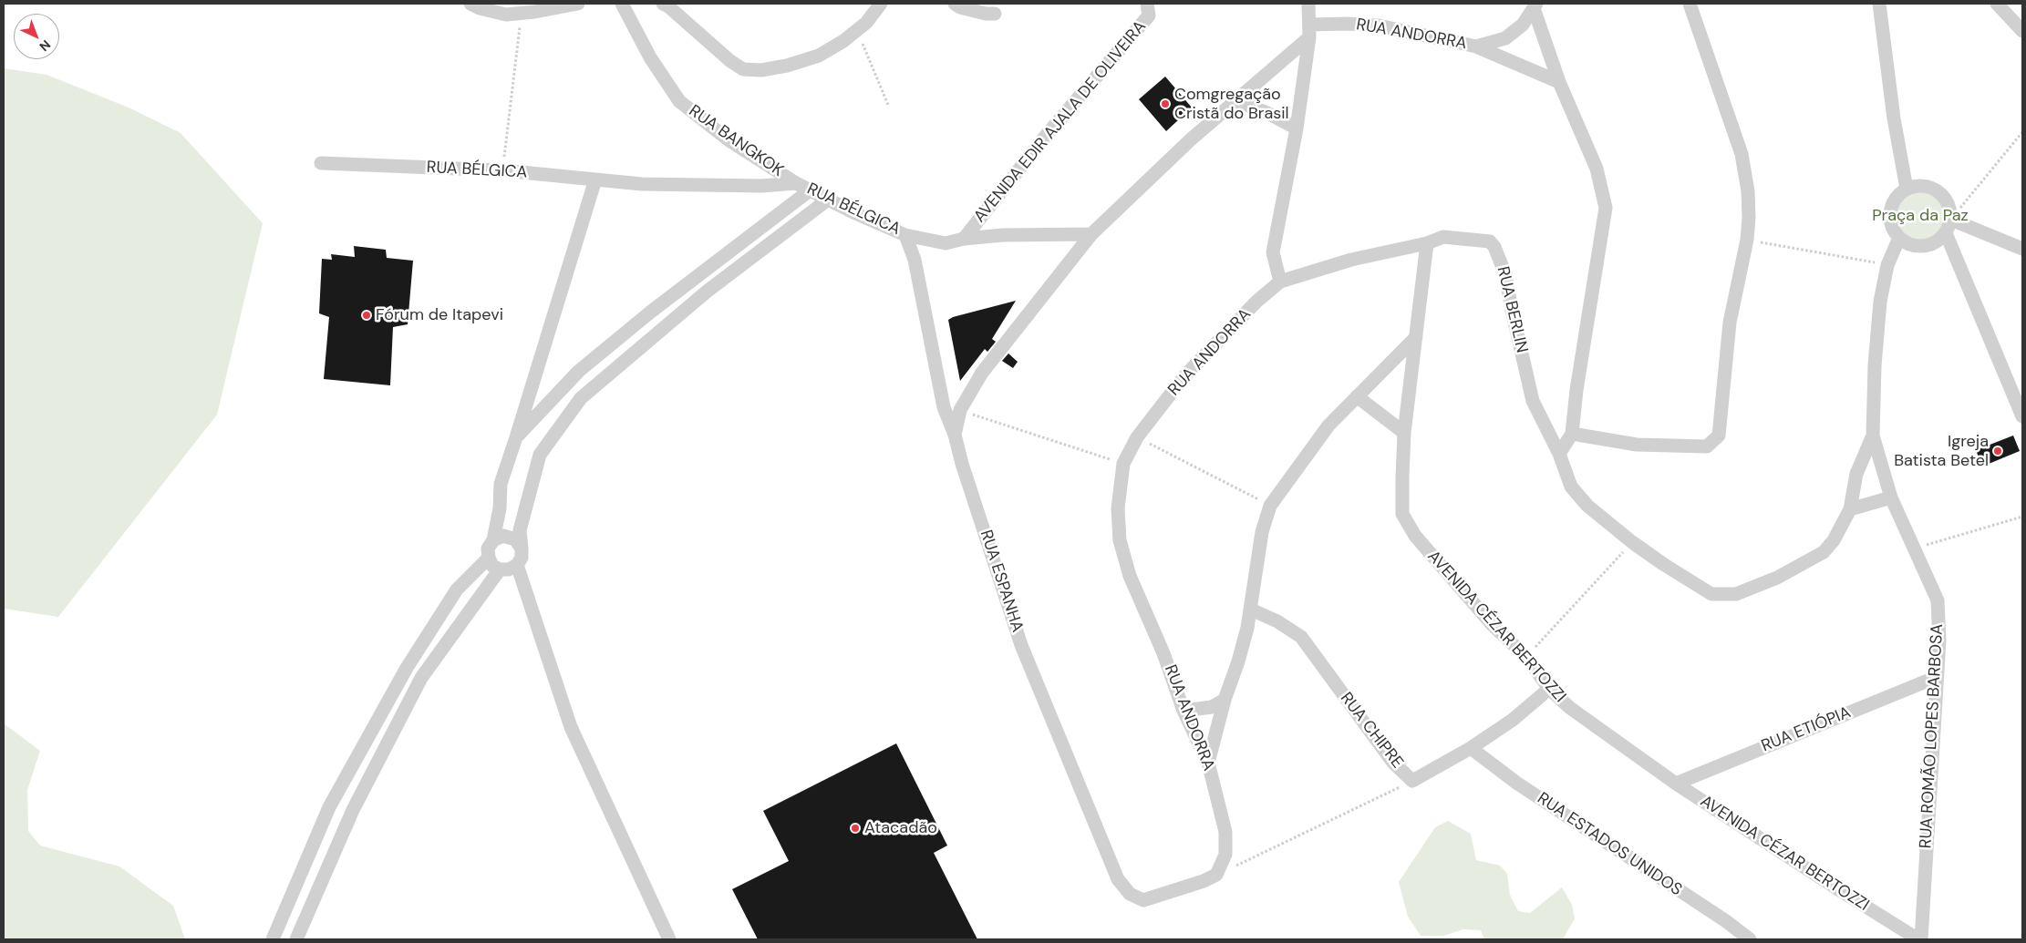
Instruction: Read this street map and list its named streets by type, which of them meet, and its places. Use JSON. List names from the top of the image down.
{
  "streets": {
    "street": [
      "RUA ANDORRA",
      "AVENIDA EDIR AJALA DE OLIVEIRA",
      "RUA BANGKOK",
      "RUA BÉLGICA",
      "RUA BERLIN",
      "RUA ESPANHA",
      "AVENIDA CÉZAR BERTOZZI",
      "RUA ETIÓPIA",
      "RUA CHIPRE",
      "RUA ROMÃO LOPES BARBOSA",
      "RUA ESTADOS UNIDOS"
    ]
  },
  "crossings": [
    ["RUA ANDORRA", "RUA BERLIN"],
    ["RUA ANDORRA", "RUA ESPANHA"],
    ["AVENIDA EDIR AJALA DE OLIVEIRA", "RUA BÉLGICA"],
    ["RUA BANGKOK", "RUA BÉLGICA"],
    ["RUA BÉLGICA", "RUA ESPANHA"],
    ["RUA BERLIN", "AVENIDA CÉZAR BERTOZZI"],
    ["RUA BERLIN", "RUA ROMÃO LOPES BARBOSA"],
    ["AVENIDA CÉZAR BERTOZZI", "RUA ETIÓPIA"],
    ["AVENIDA CÉZAR BERTOZZI", "RUA CHIPRE"],
    ["AVENIDA CÉZAR BERTOZZI", "RUA ROMÃO LOPES BARBOSA"],
    ["RUA ETIÓPIA", "RUA ROMÃO LOPES BARBOSA"],
    ["RUA CHIPRE", "RUA ESTADOS UNIDOS"]
  ],
  "parks": ["Praça da Paz"],
  "places": [
    "Comgregação Cristã do Brasil",
    "Fórum de Itapevi",
    "Igreja Batista Betel",
    "Atacadão"
  ],
  "north": "bottom right"
}
